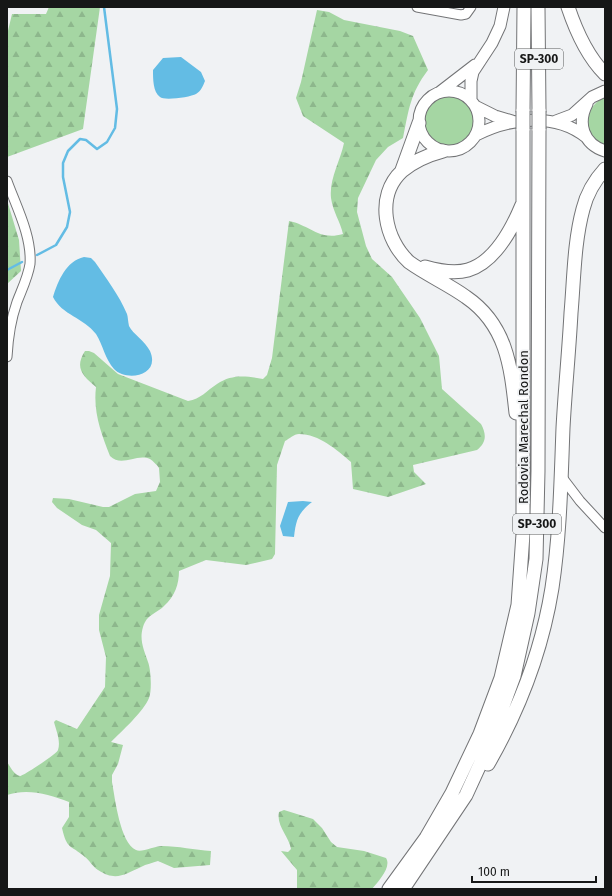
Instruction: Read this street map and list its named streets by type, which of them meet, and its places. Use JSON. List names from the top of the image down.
{
  "streets": {
    "highway": ["SP-300", "Rodovia Marechal Rondon"]
  },
  "scale_bar": "100 m"
}
